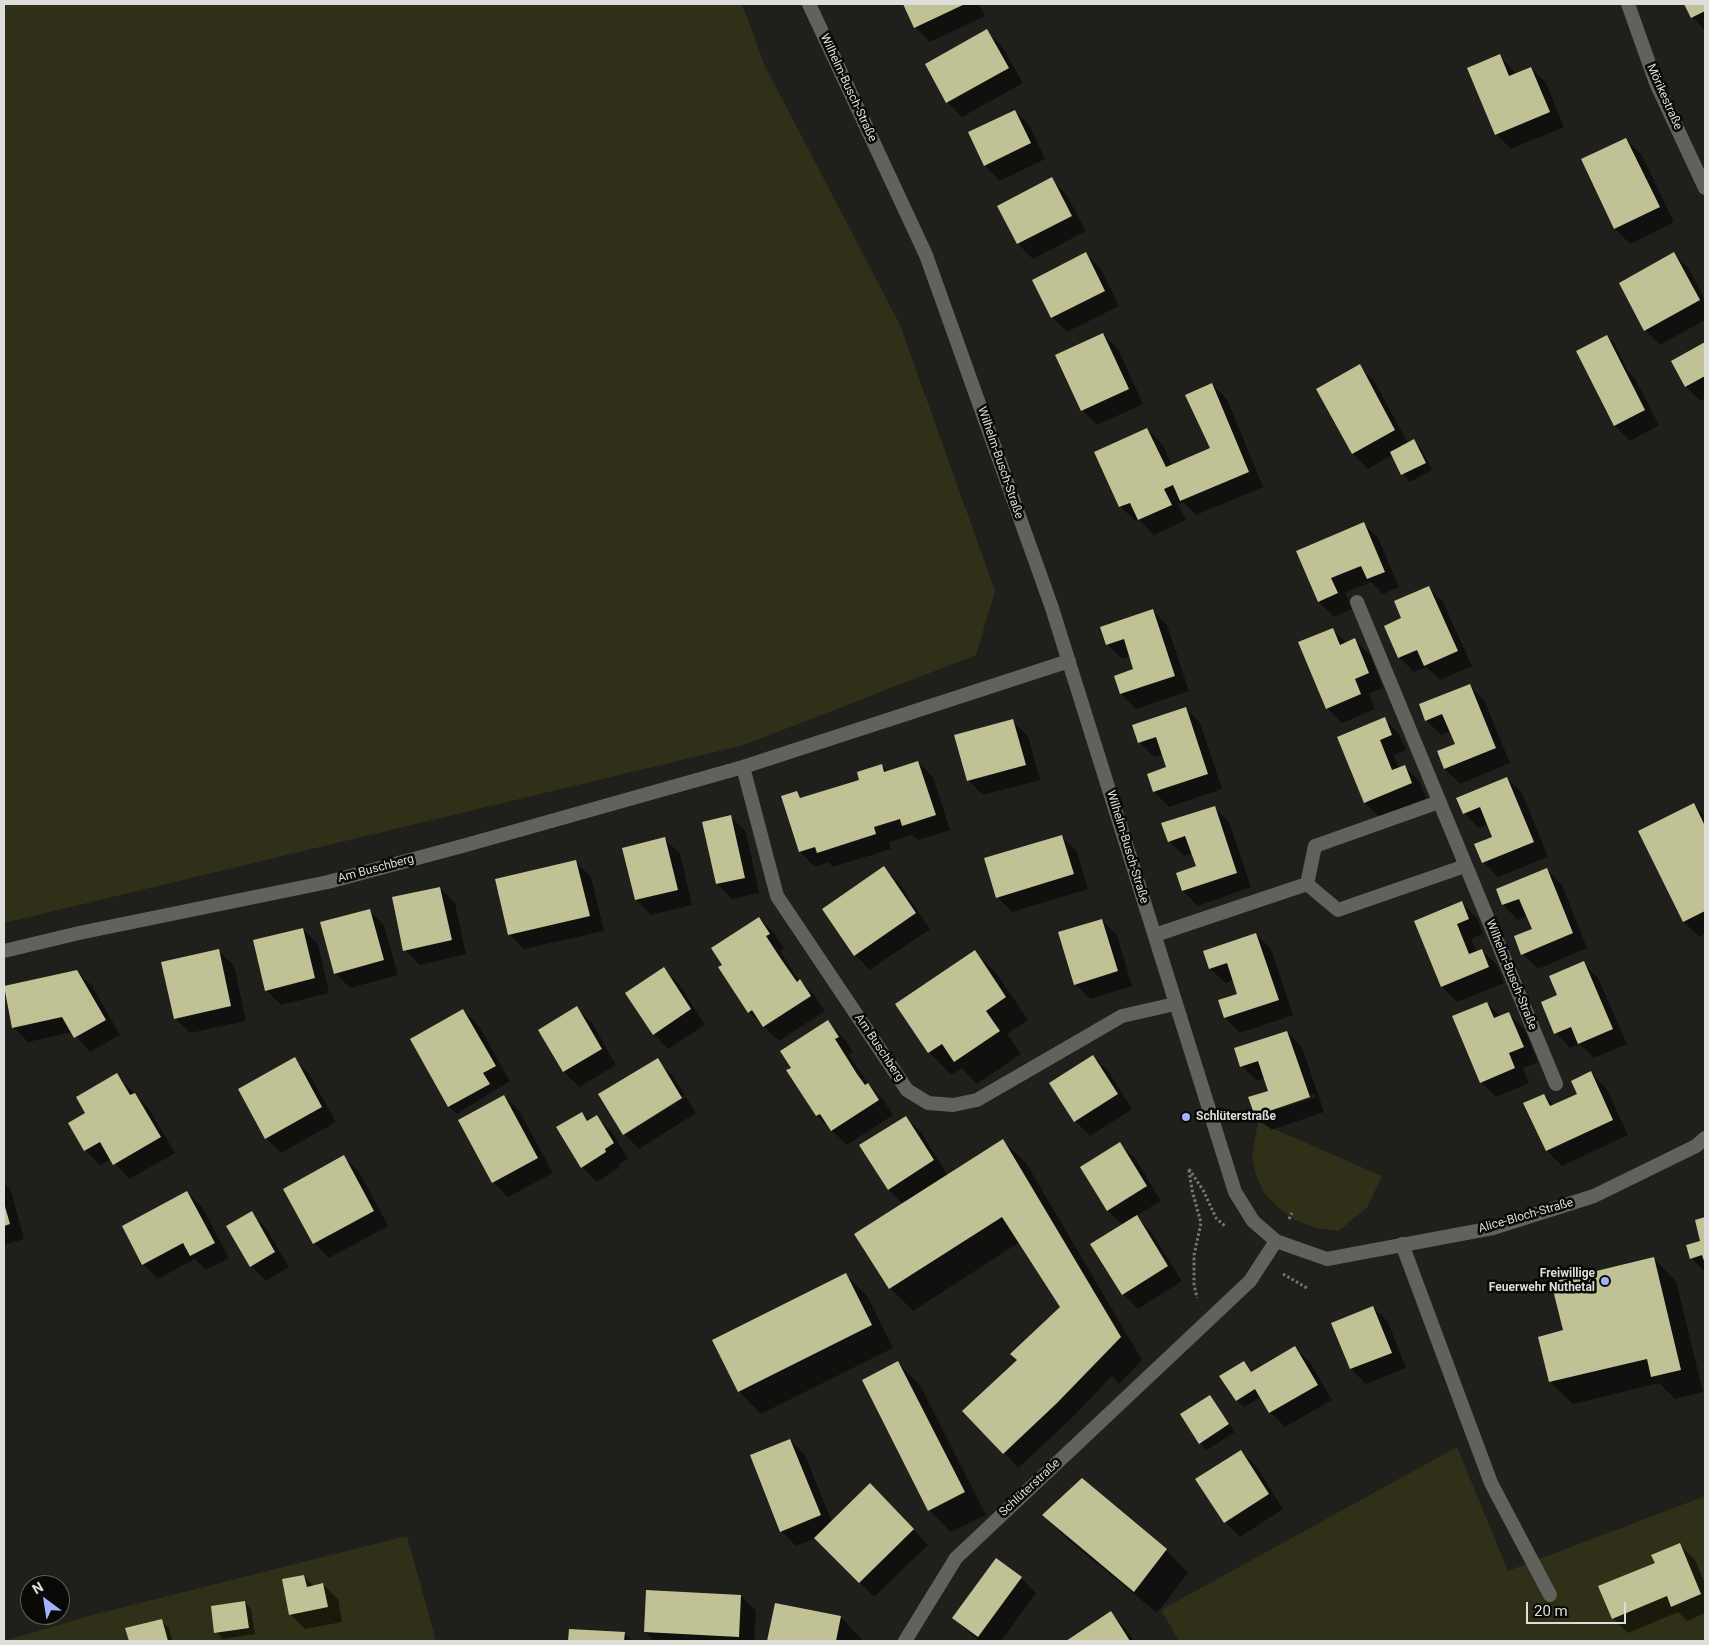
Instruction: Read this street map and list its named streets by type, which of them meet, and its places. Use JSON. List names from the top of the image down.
{
  "streets": {
    "street": [
      "Wilhelm-Busch-Straße",
      "Mörikestraße",
      "Am Buschberg",
      "Alice-Bloch-Straße",
      "Schlüterstraße"
    ]
  },
  "crossings": [
    ["Wilhelm-Busch-Straße", "Am Buschberg"],
    ["Wilhelm-Busch-Straße", "Alice-Bloch-Straße"],
    ["Wilhelm-Busch-Straße", "Schlüterstraße"],
    ["Alice-Bloch-Straße", "Schlüterstraße"]
  ],
  "places": ["Schlüterstraße", "Freiwillige Feuerwehr Nuthetal"],
  "scale_bar": "20 m",
  "north": "top left"
}
